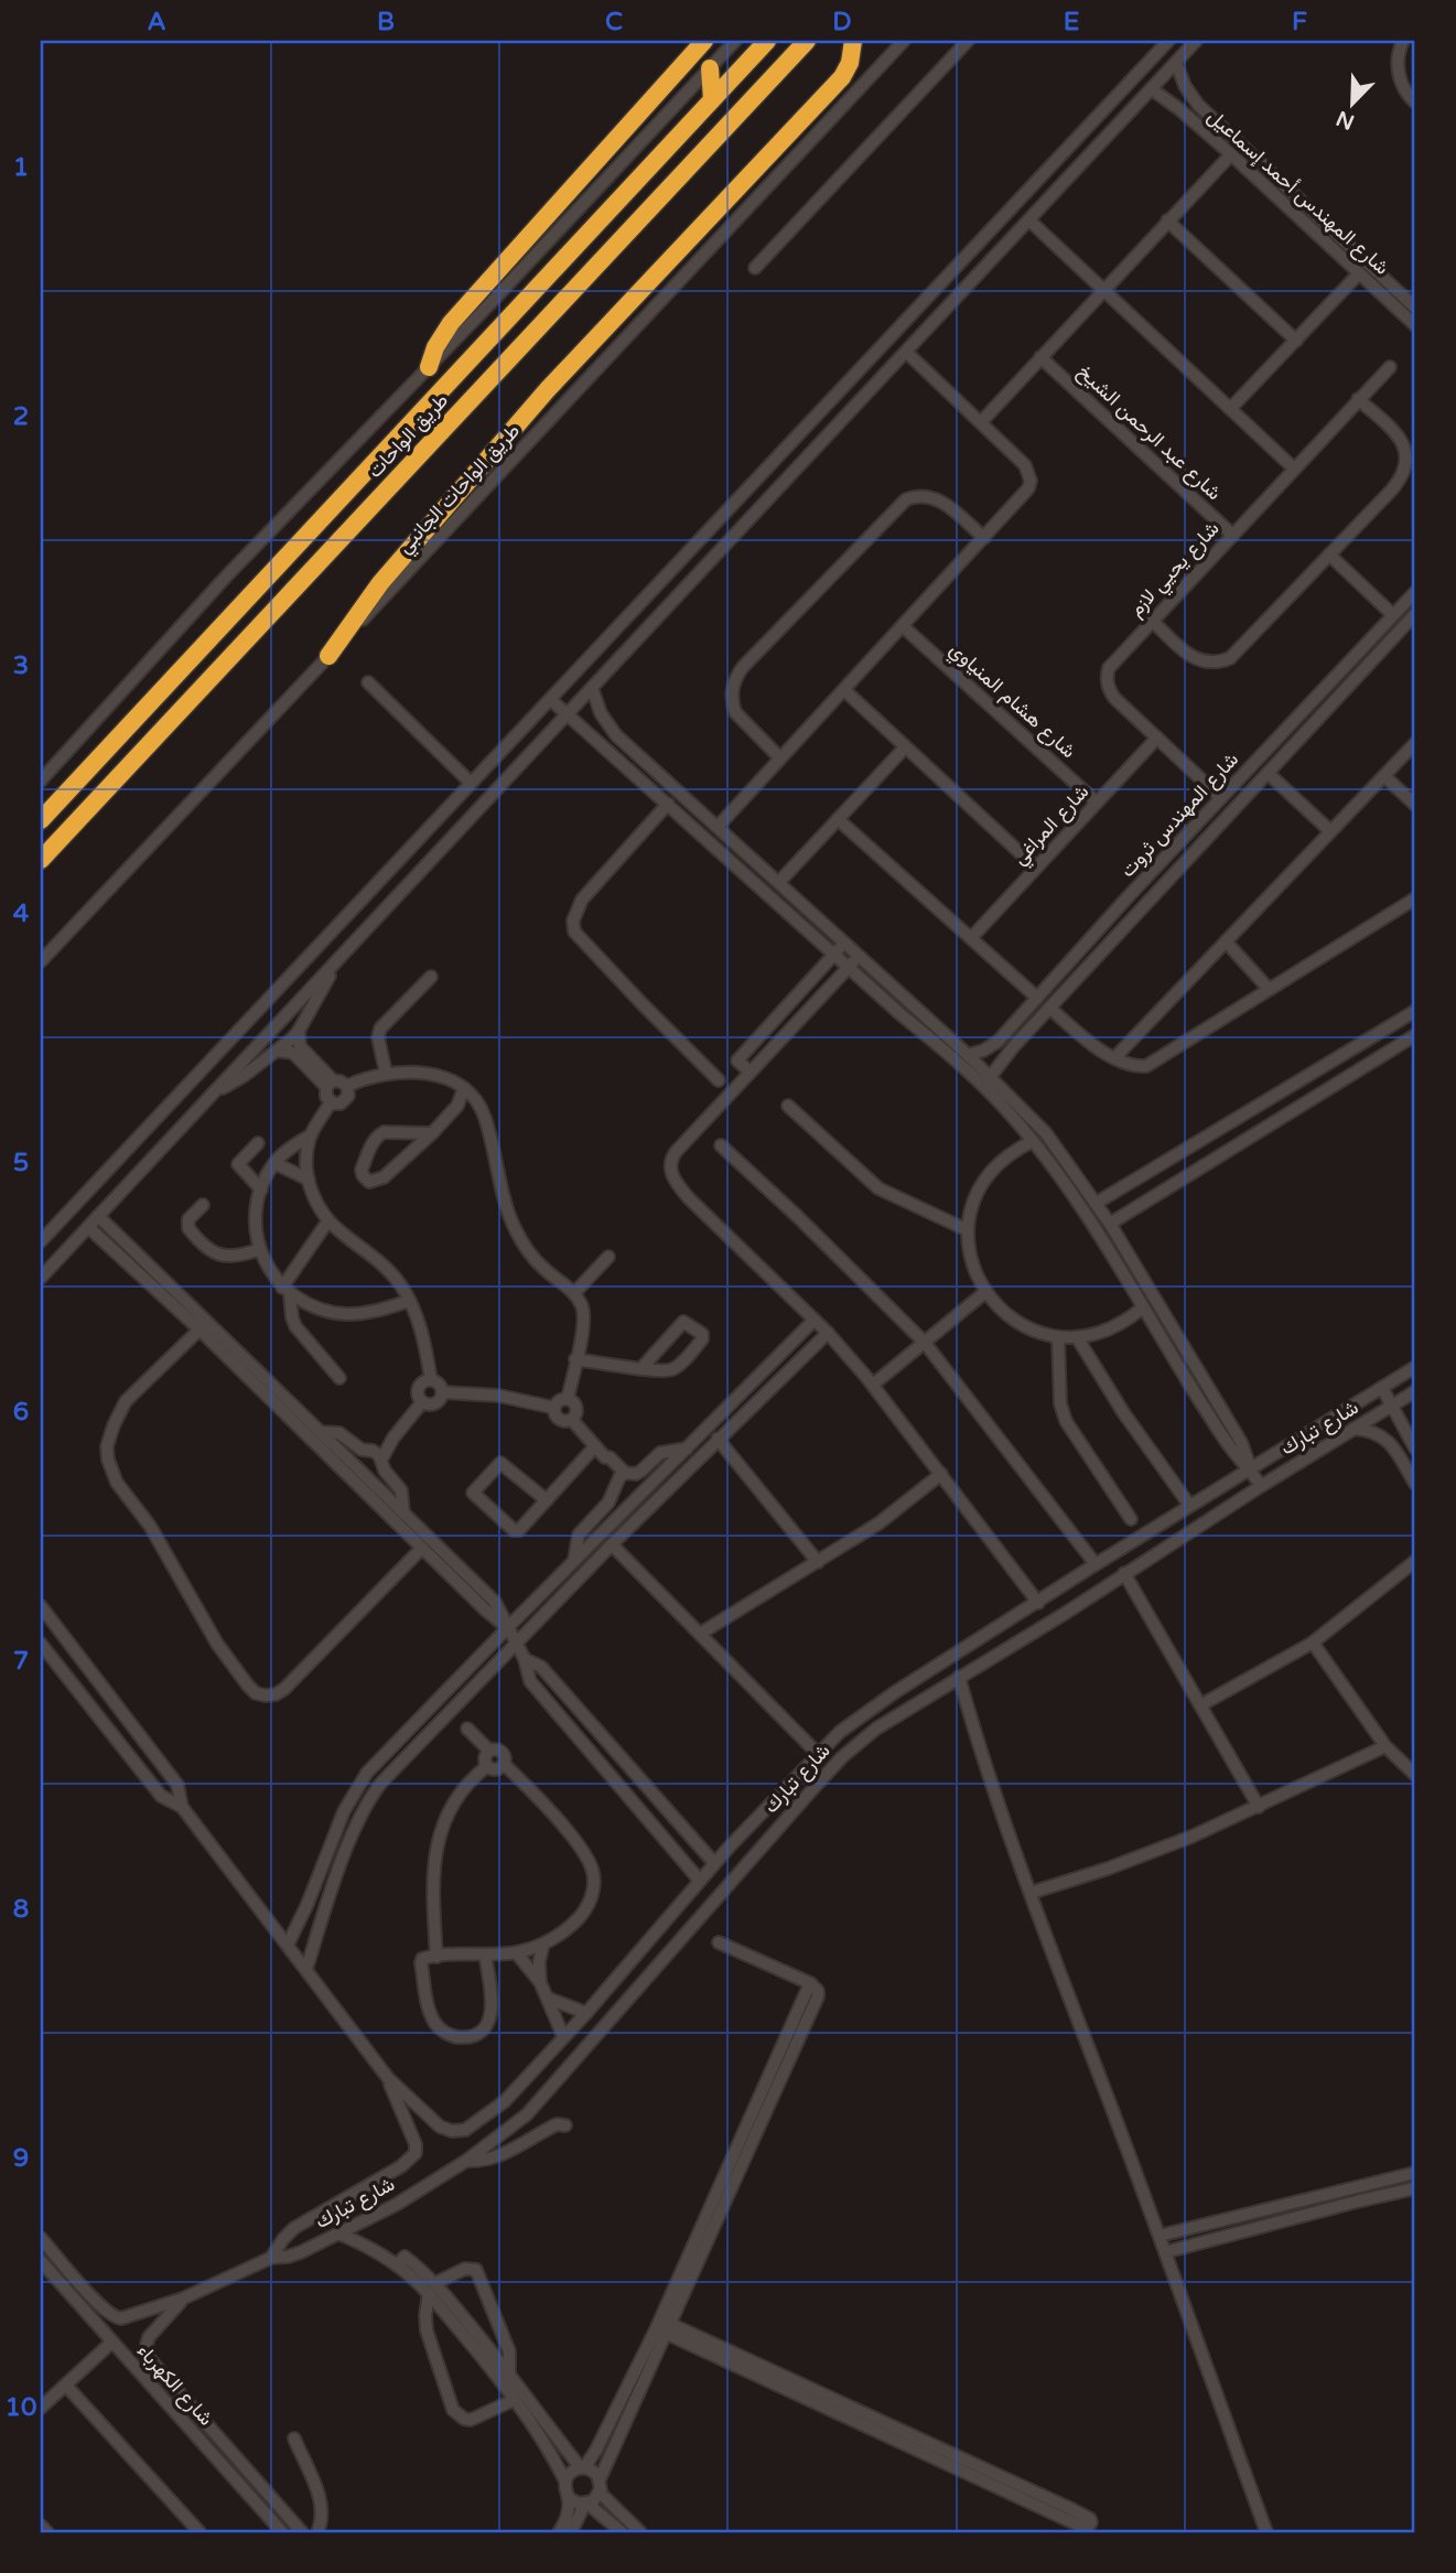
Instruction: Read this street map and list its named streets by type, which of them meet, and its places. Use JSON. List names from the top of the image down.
{
  "streets": {
    "highway": ["طريق الواحات"],
    "street": [
      "شارع المهندس أحمد إسماعيل",
      "شارع عبد الرحمن الشيخ",
      "طريق الواحات الجانبي",
      "شارع يحيي لازم",
      "شارع هشام المنياوي",
      "شارع المهندس ثروت",
      "شارع المراغي",
      "شارع تبارك",
      "شارع الكهرباء"
    ]
  },
  "crossings": [
    ["شارع عبد الرحمن الشيخ", "شارع يحيي لازم"],
    ["شارع يحيي لازم", "شارع المهندس ثروت"],
    ["شارع يحيي لازم", "شارع المراغي"],
    ["شارع هشام المنياوي", "شارع المراغي"],
    ["شارع تبارك", "شارع الكهرباء"]
  ],
  "north": "bottom left",
  "grid": {
    "columns": [
      "A",
      "B",
      "C",
      "D",
      "E",
      "F"
    ],
    "rows": [
      "1",
      "2",
      "3",
      "4",
      "5",
      "6",
      "7",
      "8",
      "9",
      "10"
    ]
  }
}
